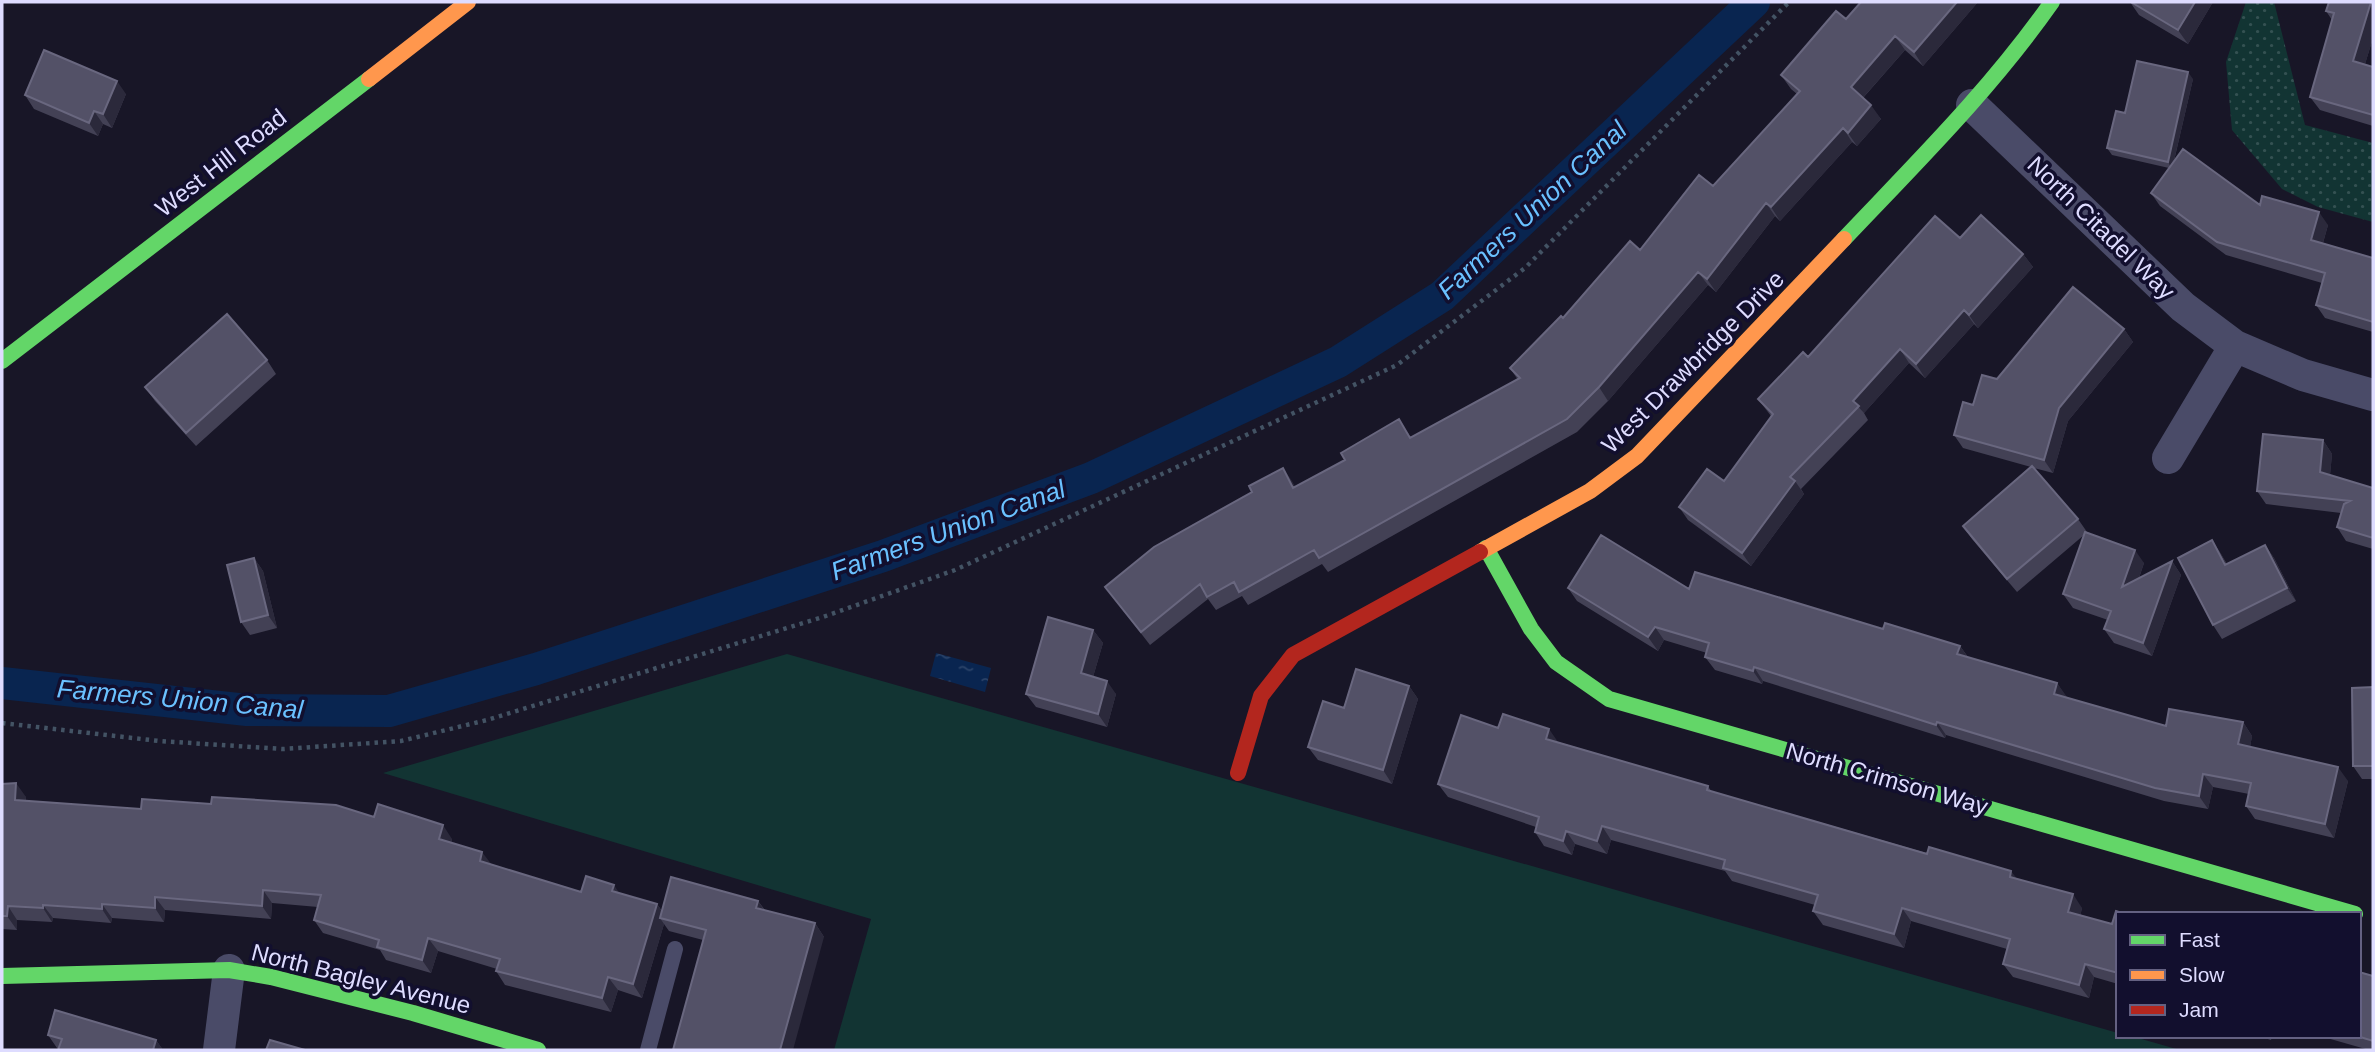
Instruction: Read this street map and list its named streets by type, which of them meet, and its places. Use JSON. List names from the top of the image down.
{
  "streets": {
    "street": [
      "West Hill Road",
      "North Citadel Way",
      "West Drawbridge Drive",
      "North Crimson Way",
      "North Bagley Avenue"
    ]
  },
  "crossings": [
    ["North Citadel Way", "West Drawbridge Drive"],
    ["West Drawbridge Drive", "North Crimson Way"]
  ],
  "water": ["Farmers Union Canal"],
  "legend": ["Fast", "Slow", "Jam"]
}
